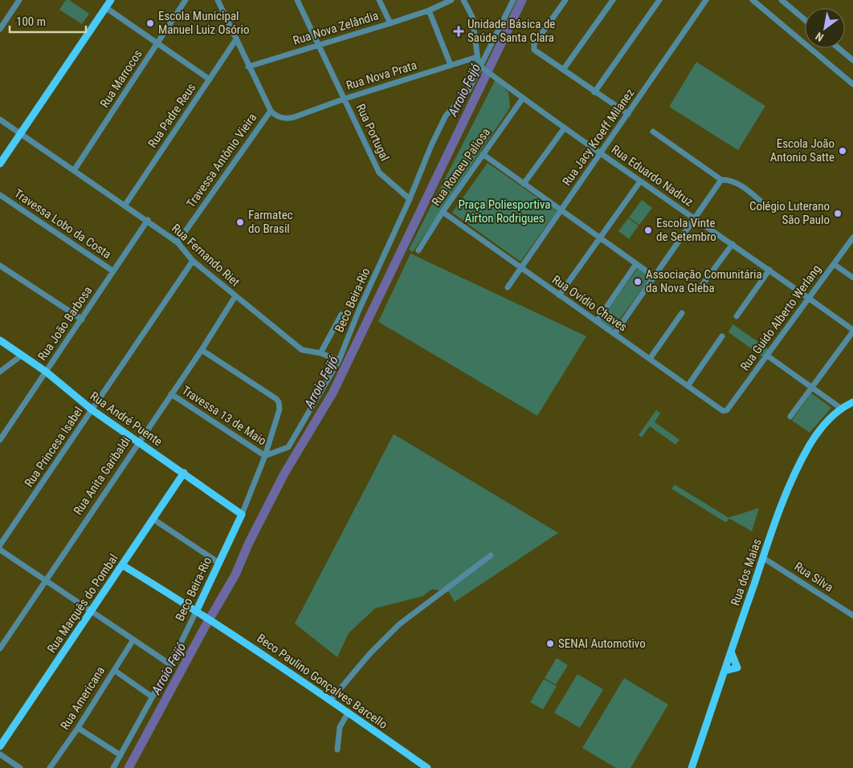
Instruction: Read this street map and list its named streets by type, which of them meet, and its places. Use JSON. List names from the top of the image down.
{
  "streets": {
    "main road": [
      "Beco Beira-Rio",
      "Rua André Puente",
      "Rua dos Maias",
      "Rua Marquês do Pombal",
      "Beco Paulino Gonçalves Barcello"
    ],
    "street": [
      "Rua Nova Zelândia",
      "Rua Nova Prata",
      "Rua Marrocos",
      "Rua Padre Reus",
      "Rua Portugal",
      "Rua Jacy Kroeff Milanez",
      "Travessa Antônio Vieira",
      "Rua Romeu Paliosa",
      "Rua Eduardo Nadruz",
      "Travessa Lobo da Costa",
      "Rua Fernando Riet",
      "Rua Ovídio Chaves",
      "Rua Guido Alberto Werlang",
      "Rua João Barbosa",
      "Travessa 13 de Maio",
      "Rua Princesa Isabel",
      "Rua Anita Garibaldi",
      "Rua Silva",
      "Rua Americana"
    ]
  },
  "crossings": [
    ["Rua Nova Zelândia", "Rua Portugal"],
    ["Rua Nova Prata", "Rua Portugal"],
    ["Rua Nova Prata", "Travessa Antônio Vieira"],
    ["Rua Marrocos", "Rua Fernando Riet"],
    ["Rua Padre Reus", "Rua Fernando Riet"],
    ["Rua Portugal", "Beco Beira-Rio"],
    ["Rua Jacy Kroeff Milanez", "Rua Eduardo Nadruz"],
    ["Rua Jacy Kroeff Milanez", "Rua Ovídio Chaves"],
    ["Travessa Antônio Vieira", "Rua Fernando Riet"],
    ["Rua Romeu Paliosa", "Rua Eduardo Nadruz"],
    ["Rua Romeu Paliosa", "Rua Ovídio Chaves"],
    ["Rua Eduardo Nadruz", "Beco Beira-Rio"],
    ["Rua Eduardo Nadruz", "Rua Guido Alberto Werlang"],
    ["Travessa Lobo da Costa", "Rua João Barbosa"],
    ["Rua Fernando Riet", "Beco Beira-Rio"],
    ["Rua Fernando Riet", "Rua João Barbosa"],
    ["Rua Fernando Riet", "Rua Princesa Isabel"],
    ["Rua Fernando Riet", "Rua Anita Garibaldi"],
    ["Beco Beira-Rio", "Travessa 13 de Maio"],
    ["Beco Beira-Rio", "Rua André Puente"],
    ["Beco Beira-Rio", "Beco Paulino Gonçalves Barcello"],
    ["Rua Ovídio Chaves", "Rua Guido Alberto Werlang"],
    ["Rua João Barbosa", "Rua André Puente"],
    ["Travessa 13 de Maio", "Rua Anita Garibaldi"],
    ["Rua André Puente", "Rua Princesa Isabel"],
    ["Rua André Puente", "Rua Anita Garibaldi"],
    ["Rua André Puente", "Rua Marquês do Pombal"],
    ["Rua dos Maias", "Rua Silva"],
    ["Rua Marquês do Pombal", "Beco Paulino Gonçalves Barcello"]
  ],
  "water": ["Arroio Feijó"],
  "parks": ["Praça Poliesportiva Airton Rodrigues"],
  "places": {
    "other": [
      "Escola Municipal Manuel Luiz Osório",
      "Escola João Antonio Satte",
      "Colégio Luterano São Paulo",
      "Farmatec do Brasil",
      "Escola Vinte de Setembro",
      "Associação Comunitária da Nova Gleba",
      "SENAI Automotivo"
    ],
    "health": ["Unidade Básica de Saúde Santa Clara"]
  },
  "scale_bar": "100 m",
  "north": "bottom left"
}
